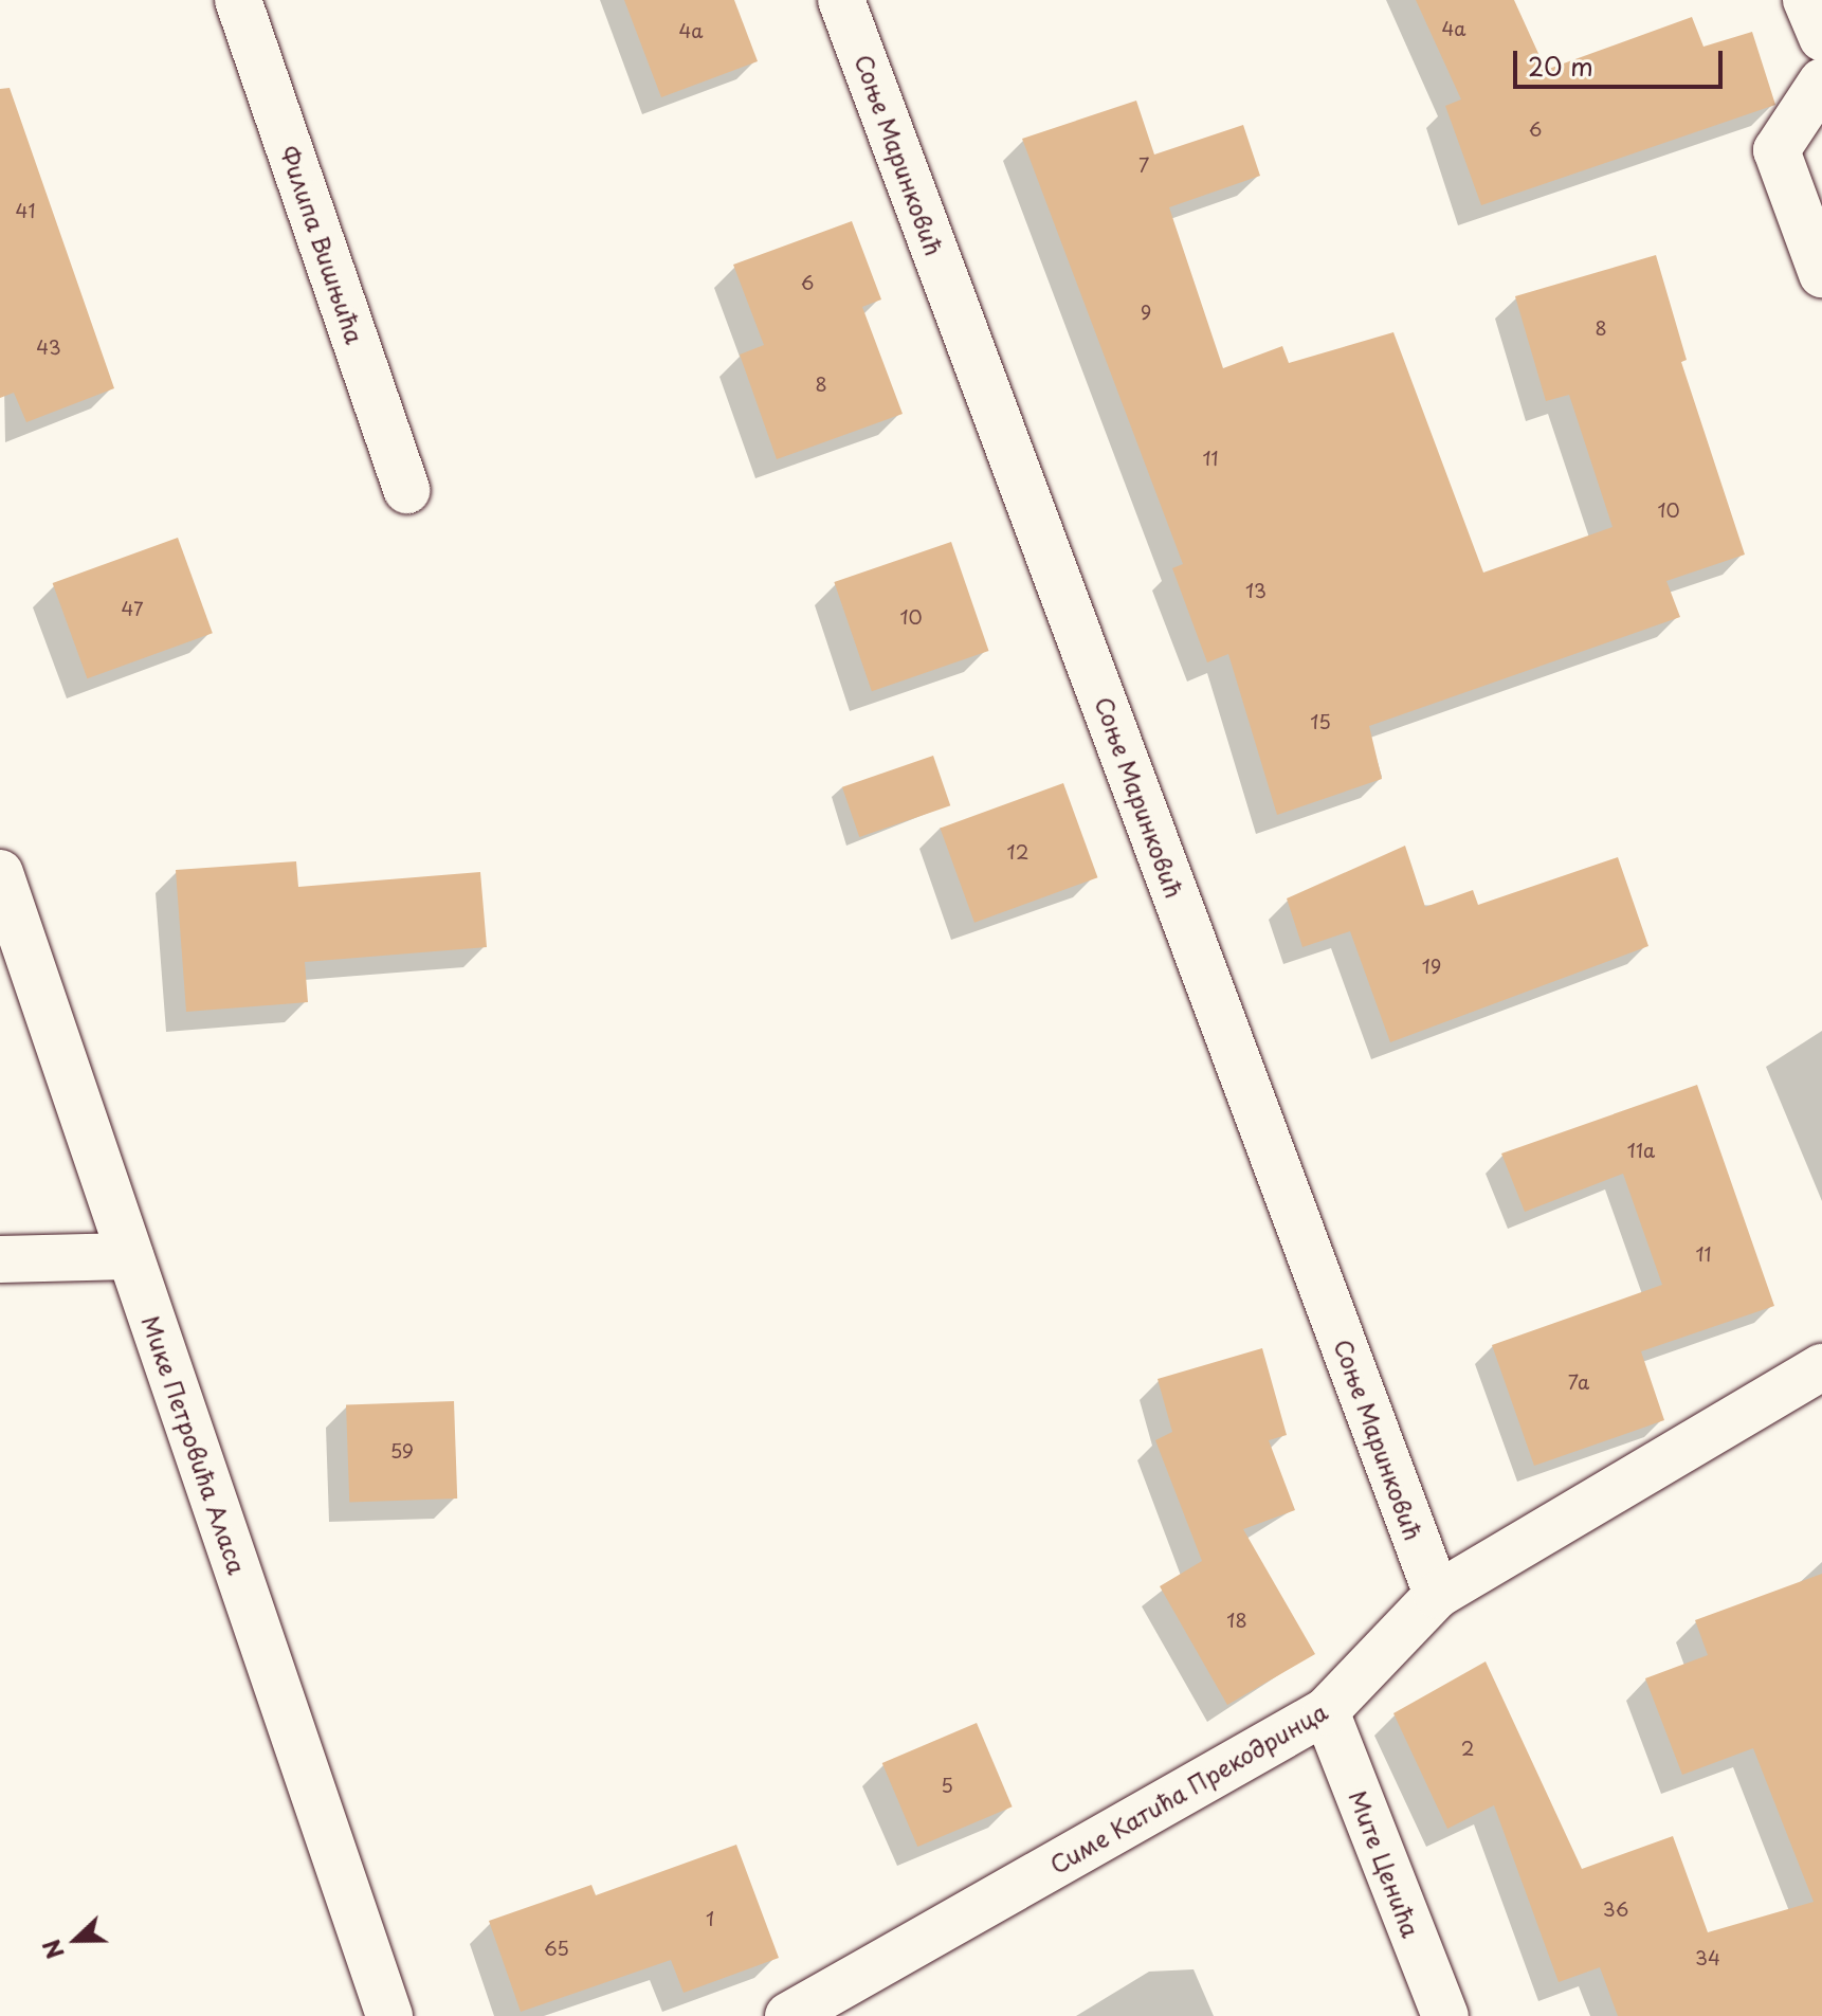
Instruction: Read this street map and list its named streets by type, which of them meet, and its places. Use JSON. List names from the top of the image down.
{
  "streets": {
    "street": [
      "Соње Маринковић",
      "Филипа Вишњића",
      "Мике Петровића Аласа",
      "Симе Катића Прекодринца",
      "Мите Ценића"
    ]
  },
  "crossings": [
    ["Соње Маринковић", "Симе Катића Прекодринца"],
    ["Симе Катића Прекодринца", "Мите Ценића"]
  ],
  "house_numbers": [
    "4a",
    "4a",
    "6",
    "7",
    "41",
    "6",
    "9",
    "8",
    "43",
    "8",
    "11",
    "10",
    "13",
    "47",
    "10",
    "15",
    "12",
    "19",
    "11a",
    "11",
    "7a",
    "59",
    "18",
    "2",
    "5",
    "36",
    "1",
    "65",
    "34"
  ],
  "scale_bar": "20 m",
  "north": "left"
}
